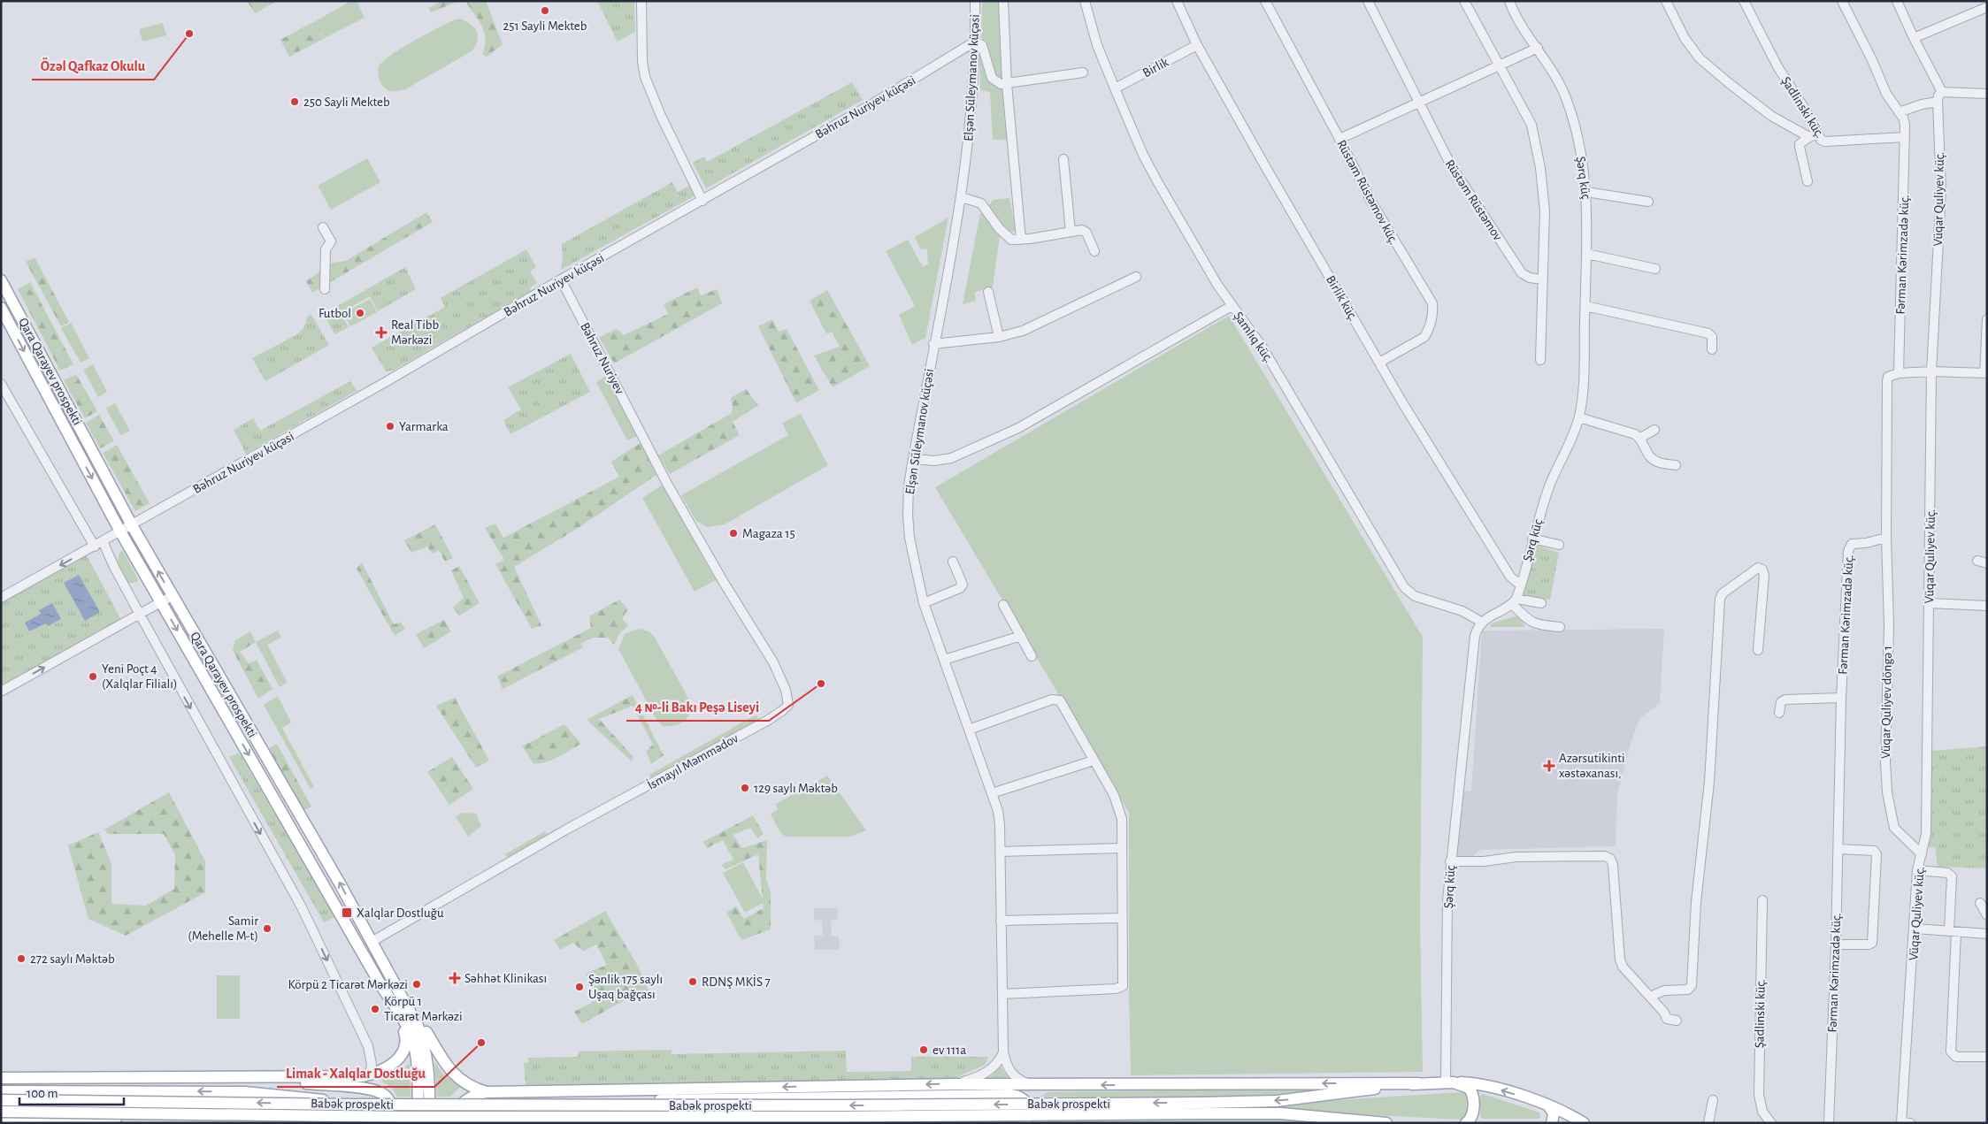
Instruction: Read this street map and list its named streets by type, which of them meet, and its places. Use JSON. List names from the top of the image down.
{
  "streets": {
    "main road": ["Qara Qarayev prospekti", "Babək prospekti"],
    "street": [
      "Birlik",
      "Elşən Süleymanov küçəsi",
      "Bəhruz Nuriyev küçəsi",
      "Şadlinski küç.",
      "Şərq küç",
      "Rüstəm Rüstəmov küç.",
      "Vüqar Quliyev küç.",
      "Rüstəm Rüstəmov",
      "Fərman Kərimzadə küç.",
      "Birlik küç.",
      "Şamlıq küç.",
      "Bəhruz Nuriyev",
      "Vüqar Quliyev döngə 1",
      "İsmayıl Məmmədov"
    ]
  },
  "crossings": [
    ["Birlik", "Birlik küç."],
    ["Birlik", "Şamlıq küç."],
    ["Elşən Süleymanov küçəsi", "Bəhruz Nuriyev küçəsi"],
    ["Bəhruz Nuriyev küçəsi", "Bəhruz Nuriyev"],
    ["Bəhruz Nuriyev küçəsi", "Qara Qarayev prospekti"],
    ["Şadlinski küç.", "Fərman Kərimzadə küç."],
    ["Şərq küç", "Birlik küç."],
    ["Şərq küç", "Şamlıq küç."],
    ["Şərq küç", "Babək prospekti"],
    ["Rüstəm Rüstəmov küç.", "Birlik küç."],
    ["Vüqar Quliyev küç.", "Vüqar Quliyev döngə 1"],
    ["Fərman Kərimzadə küç.", "Vüqar Quliyev döngə 1"],
    ["Bəhruz Nuriyev", "İsmayıl Məmmədov"]
  ],
  "places": {
    "other": [
      "251 Sayli Mekteb",
      "Özəl Qafkaz Okulu",
      "250 Sayli Mekteb",
      "Futbol",
      "Yarmarka",
      "Magaza 15",
      "Yeni Poçt 4 (Xalqlar Filialı)",
      "4 №-li Bakı Peşə Liseyi",
      "129 saylı Məktəb",
      "Samir (Mehelle M-t)",
      "272 saylı Məktəb",
      "RDNŞ MKİS 7",
      "Körpü 2 Ticarət Mərkəzi",
      "Şənlik 175 saylı Uşaq bağçası",
      "Körpü 1 Ticarət Mərkəzi",
      "Limak - Xalqlar Dostluğu",
      "ev 111a"
    ],
    "health": ["Real Tibb Mərkəzi", "Azərsutikinti xəstəxanası,", "Səhhət Klinikası"],
    "transit": ["Xalqlar Dostluğu"]
  },
  "scale_bar": "100 m"
}
